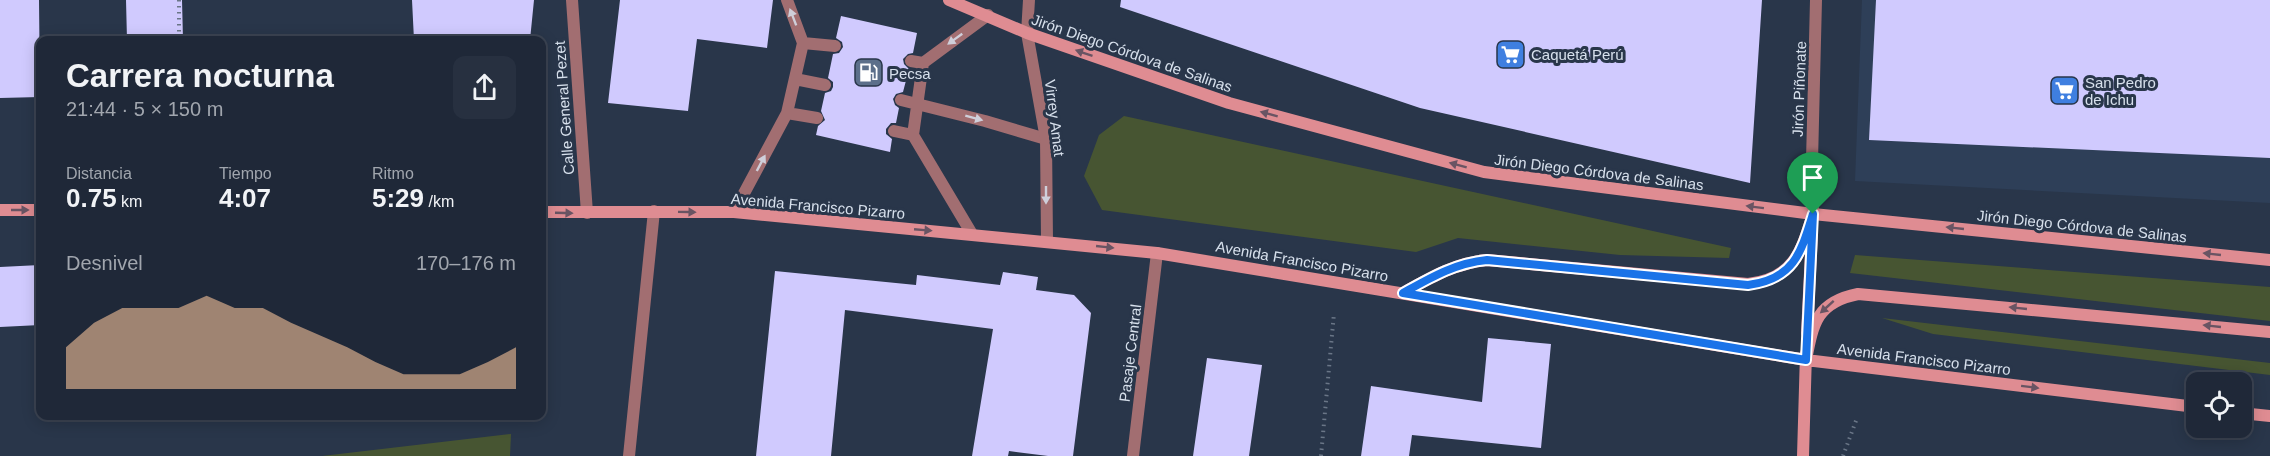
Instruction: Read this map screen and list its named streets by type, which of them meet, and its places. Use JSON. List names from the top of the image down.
{
  "streets": {
    "main road": ["Jirón Diego Córdova de Salinas", "Avenida Francisco Pizarro"],
    "street": [
      "Jirón Piñonate",
      "Calle General Pezet",
      "Virrey Amat",
      "Pasaje Central"
    ]
  },
  "crossings": [
    ["Jirón Diego Córdova de Salinas", "Jirón Piñonate"],
    ["Jirón Diego Córdova de Salinas", "Virrey Amat"],
    ["Calle General Pezet", "Avenida Francisco Pizarro"],
    ["Virrey Amat", "Avenida Francisco Pizarro"],
    ["Avenida Francisco Pizarro", "Pasaje Central"]
  ],
  "one_way": ["Jirón Diego Córdova de Salinas", "Virrey Amat"],
  "places": {
    "supermarket": ["Caquetá Perú", "San Pedro de Ichu"],
    "fuel station": ["Pecsa"]
  },
  "page": {
    "heading": ["Carrera nocturna", "21:44 · 5 × 150 m"],
    "stats": [
      ["Distancia", "0.75 km"],
      ["Tiempo", "4:07"],
      ["Ritmo", "5:29 /km"]
    ],
    "chart": ["Desnivel", "170–176 m"]
  }
}
